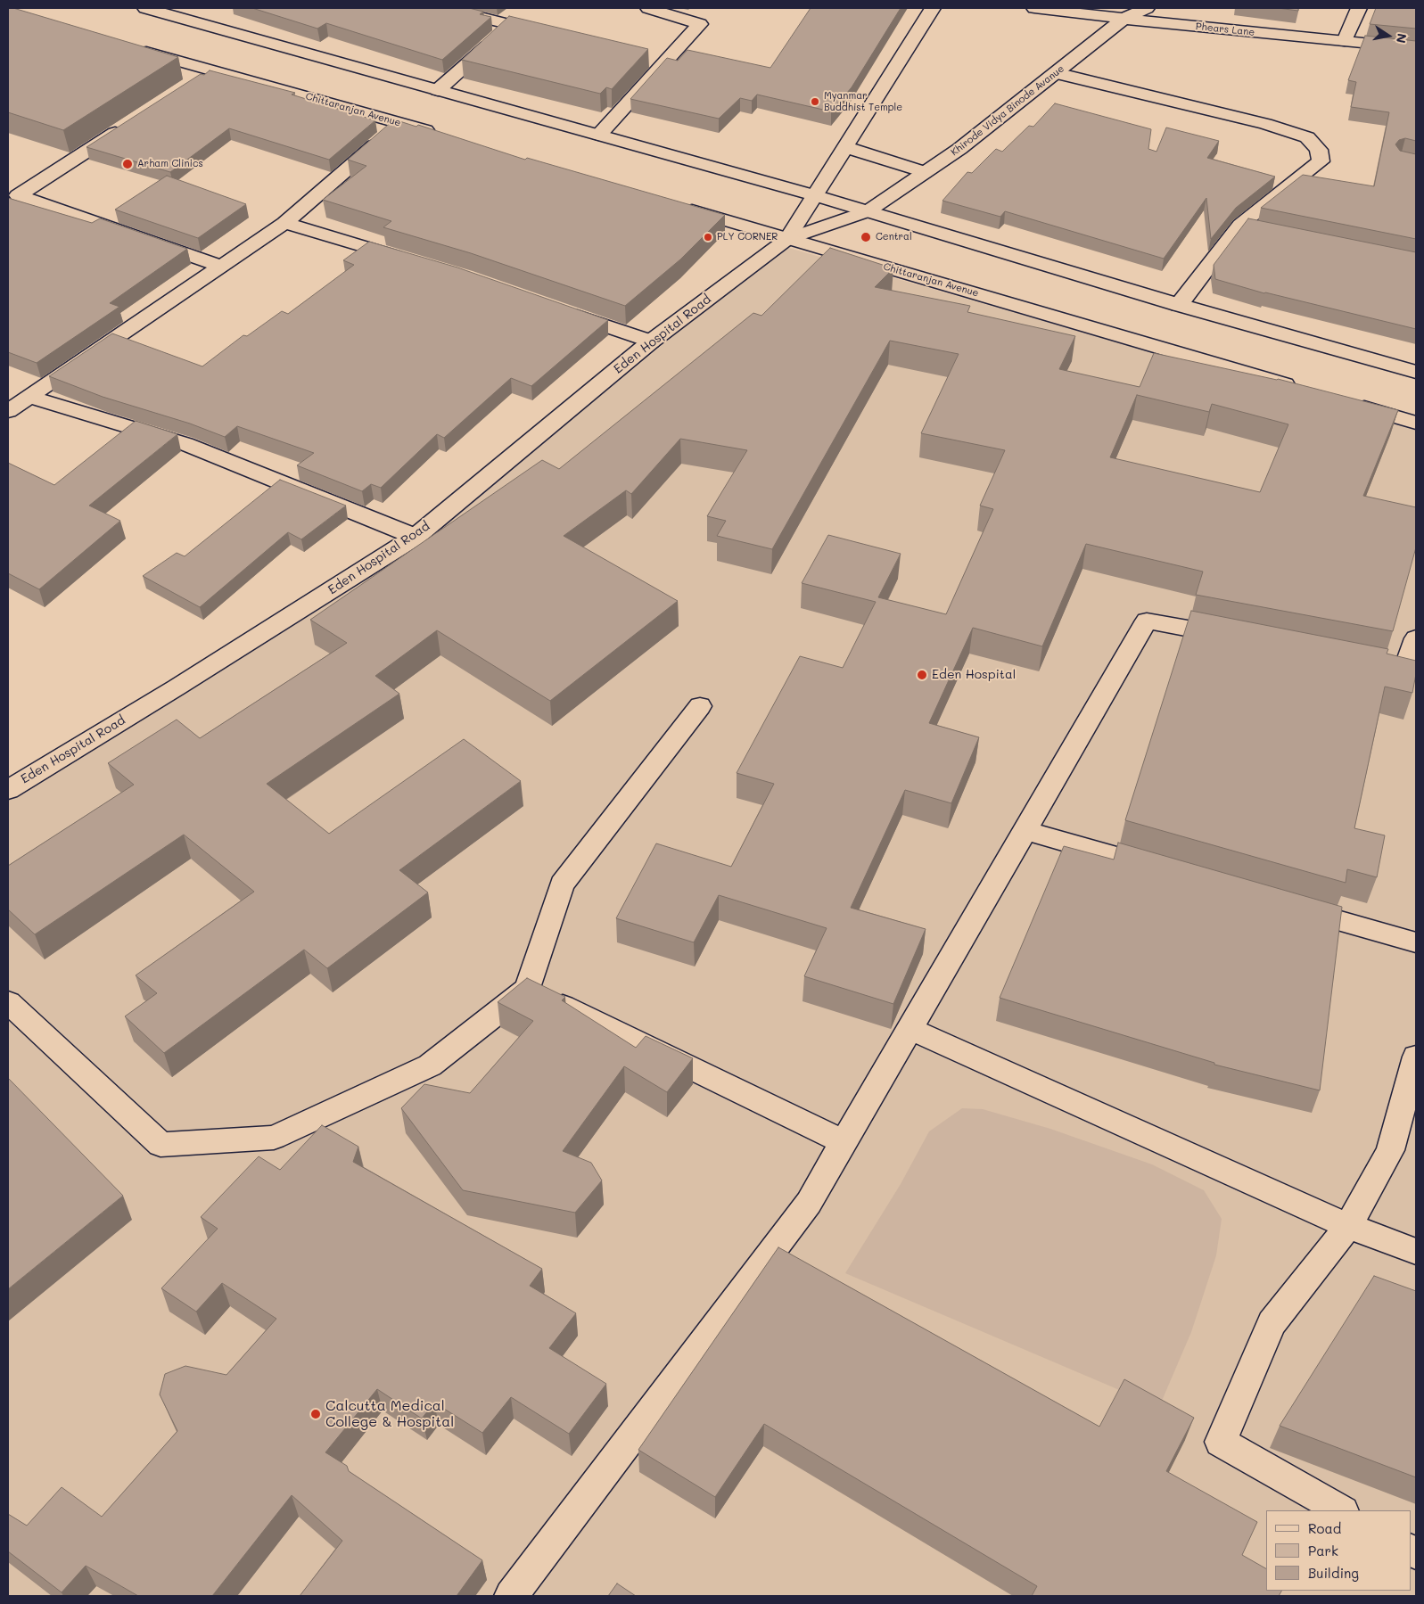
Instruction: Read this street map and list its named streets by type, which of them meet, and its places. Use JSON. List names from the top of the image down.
{
  "streets": {
    "street": [
      "Phears Lane",
      "Chittaranjan Avenue",
      "Khirode Vidya Binode Avanue",
      "Eden Hospital Road"
    ]
  },
  "crossings": [
    ["Phears Lane", "Khirode Vidya Binode Avanue"],
    ["Chittaranjan Avenue", "Khirode Vidya Binode Avanue"],
    ["Chittaranjan Avenue", "Eden Hospital Road"],
    ["Khirode Vidya Binode Avanue", "Eden Hospital Road"]
  ],
  "places": [
    "Myanmar Buddhist Temple",
    "Arham Clinics",
    "PLY CORNER",
    "Central",
    "Eden Hospital",
    "Calcutta Medical College & Hospital"
  ],
  "legend": ["Road", "Park", "Building"],
  "north": "right"
}
